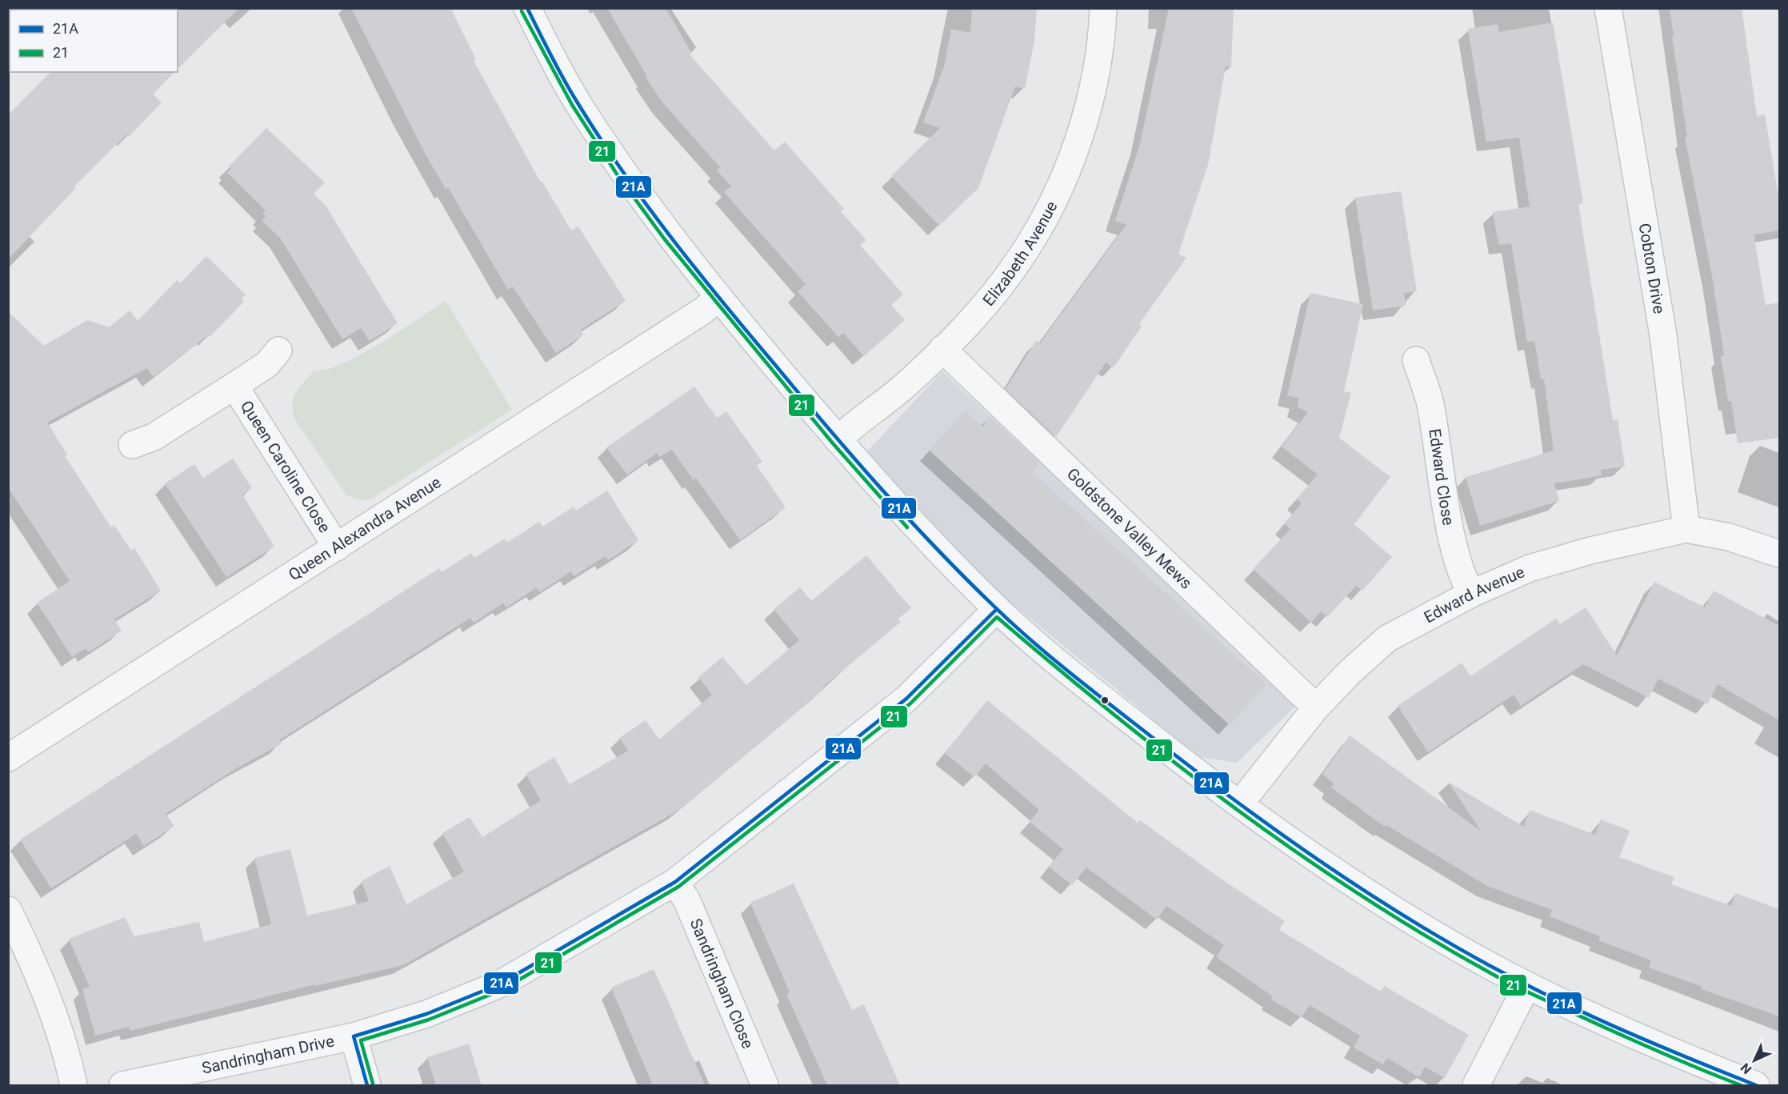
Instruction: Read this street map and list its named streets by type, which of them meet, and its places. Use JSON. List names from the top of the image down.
{
  "streets": {
    "street": [
      "Elizabeth Avenue",
      "Cobton Drive",
      "Queen Caroline Close",
      "Edward Close",
      "Goldstone Valley Mews",
      "Queen Alexandra Avenue",
      "Edward Avenue",
      "Sandringham Close",
      "Sandringham Drive"
    ]
  },
  "crossings": [
    ["Elizabeth Avenue", "Goldstone Valley Mews"],
    ["Cobton Drive", "Edward Avenue"],
    ["Queen Caroline Close", "Queen Alexandra Avenue"],
    ["Edward Close", "Edward Avenue"],
    ["Goldstone Valley Mews", "Edward Avenue"],
    ["Sandringham Close", "Sandringham Drive"]
  ],
  "lines": ["transit line 21A", "transit line 21"],
  "legend": ["21A", "21"],
  "north": "bottom left"
}
